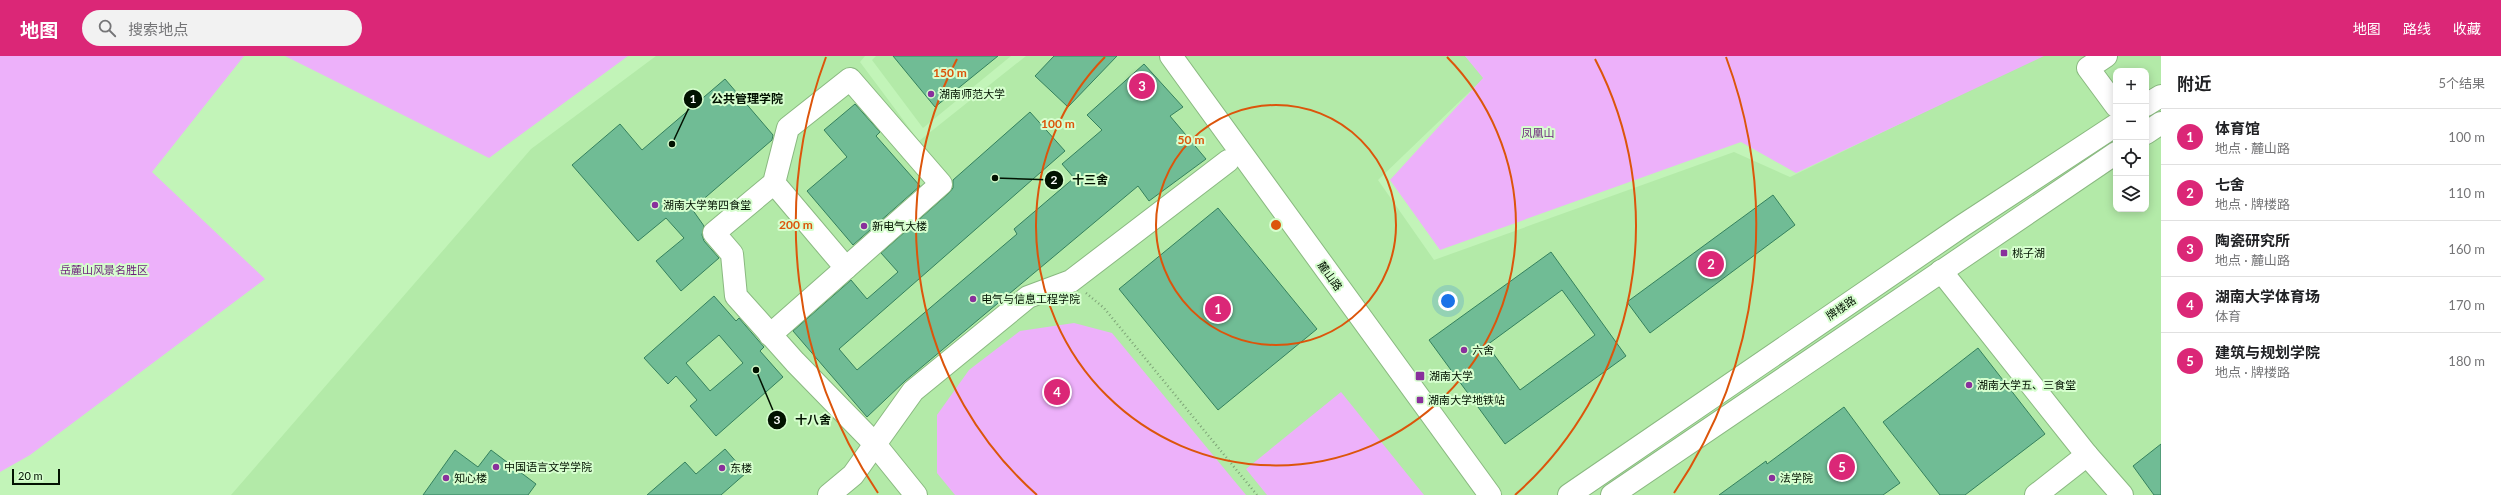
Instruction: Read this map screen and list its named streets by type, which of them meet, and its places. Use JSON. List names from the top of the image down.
{
  "streets": {
    "main road": ["麓山路", "牌楼路"]
  },
  "parks": ["凤凰山", "岳麓山风景名胜区"],
  "places": {
    "other": [
      "湖南师范大学",
      "公共管理学院",
      "十三舍",
      "湖南大学第四食堂",
      "新电气大楼",
      "电气与信息工程学院",
      "六舍",
      "十八舍",
      "湖南大学五、三食堂",
      "中国语言文学学院",
      "东楼",
      "知心楼",
      "法学院"
    ],
    "transit": ["桃子湖", "湖南大学", "湖南大学地铁站"]
  },
  "scale_bar": "20 m",
  "page": {
    "header": "地图",
    "search": "搜索地点",
    "nav": ["地图", "路线", "收藏"],
    "heading": ["附近", "5个结果"],
    "map_buttons": ["+", "−"],
    "pins": [
      "3",
      "2",
      "1",
      "4",
      "5"
    ],
    "list": [
      {
        "mark": "1",
        "name": "体育馆",
        "note": "地点 · 麓山路",
        "value": "100 m"
      },
      {
        "mark": "2",
        "name": "七舍",
        "note": "地点 · 牌楼路",
        "value": "110 m"
      },
      {
        "mark": "3",
        "name": "陶瓷研究所",
        "note": "地点 · 麓山路",
        "value": "160 m"
      },
      {
        "mark": "4",
        "name": "湖南大学体育场",
        "note": "体育",
        "value": "170 m"
      },
      {
        "mark": "5",
        "name": "建筑与规划学院",
        "note": "地点 · 牌楼路",
        "value": "180 m"
      }
    ],
    "scale": "20 m"
  },
  "rings": [
    "150 m",
    "100 m",
    "50 m",
    "200 m"
  ]
}
